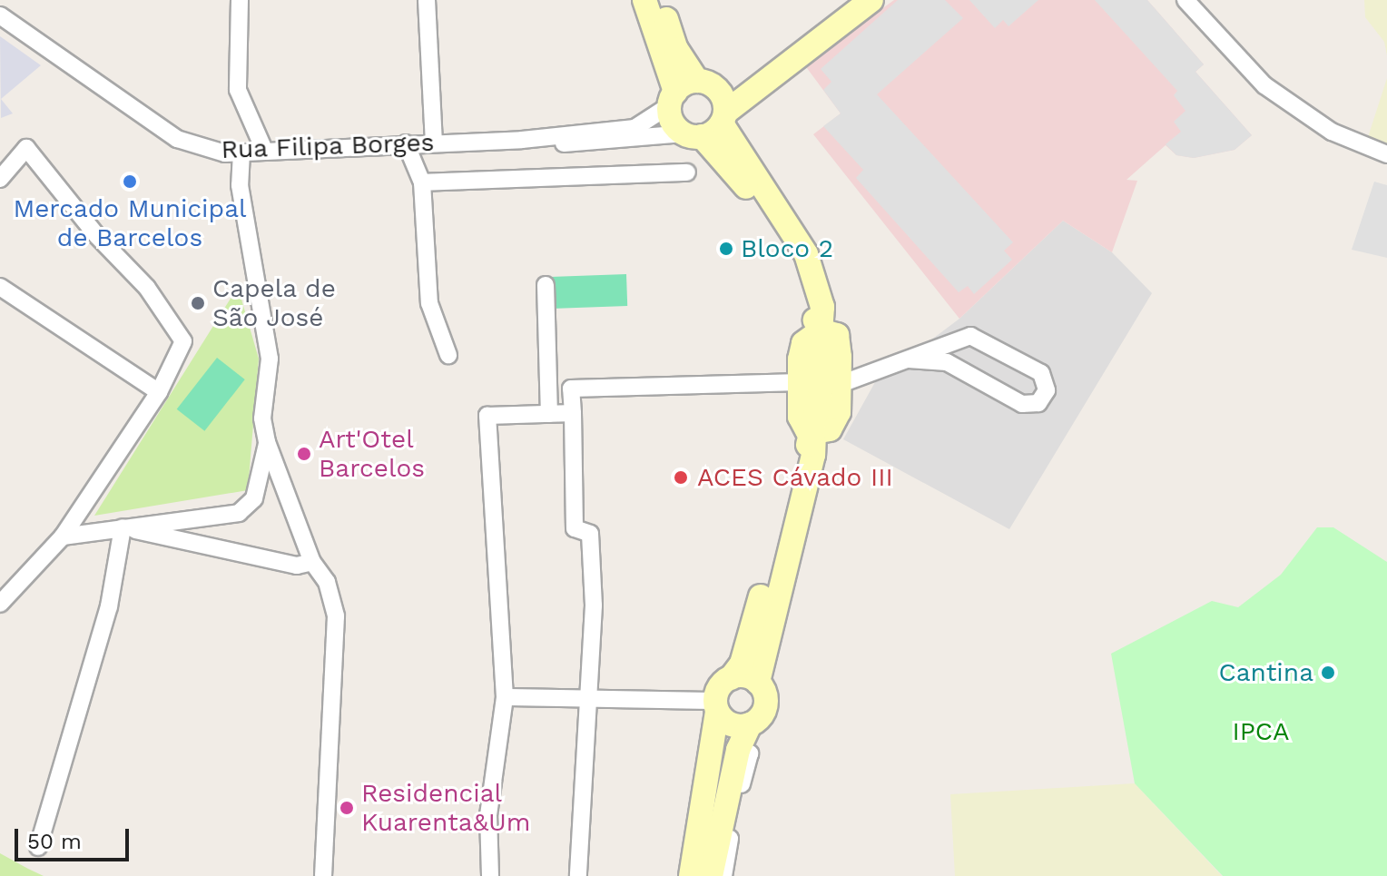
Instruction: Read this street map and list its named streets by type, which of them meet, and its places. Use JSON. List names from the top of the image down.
{
  "streets": {
    "main road": ["Rua Filipa Borges"]
  },
  "parks": ["IPCA"],
  "places": [
    "Mercado Municipal de Barcelos",
    "Bloco 2",
    "Capela de São José",
    "Art'Otel Barcelos",
    "ACES Cávado III",
    "Cantina",
    "Residencial Kuarenta&Um"
  ],
  "scale_bar": "50 m"
}
